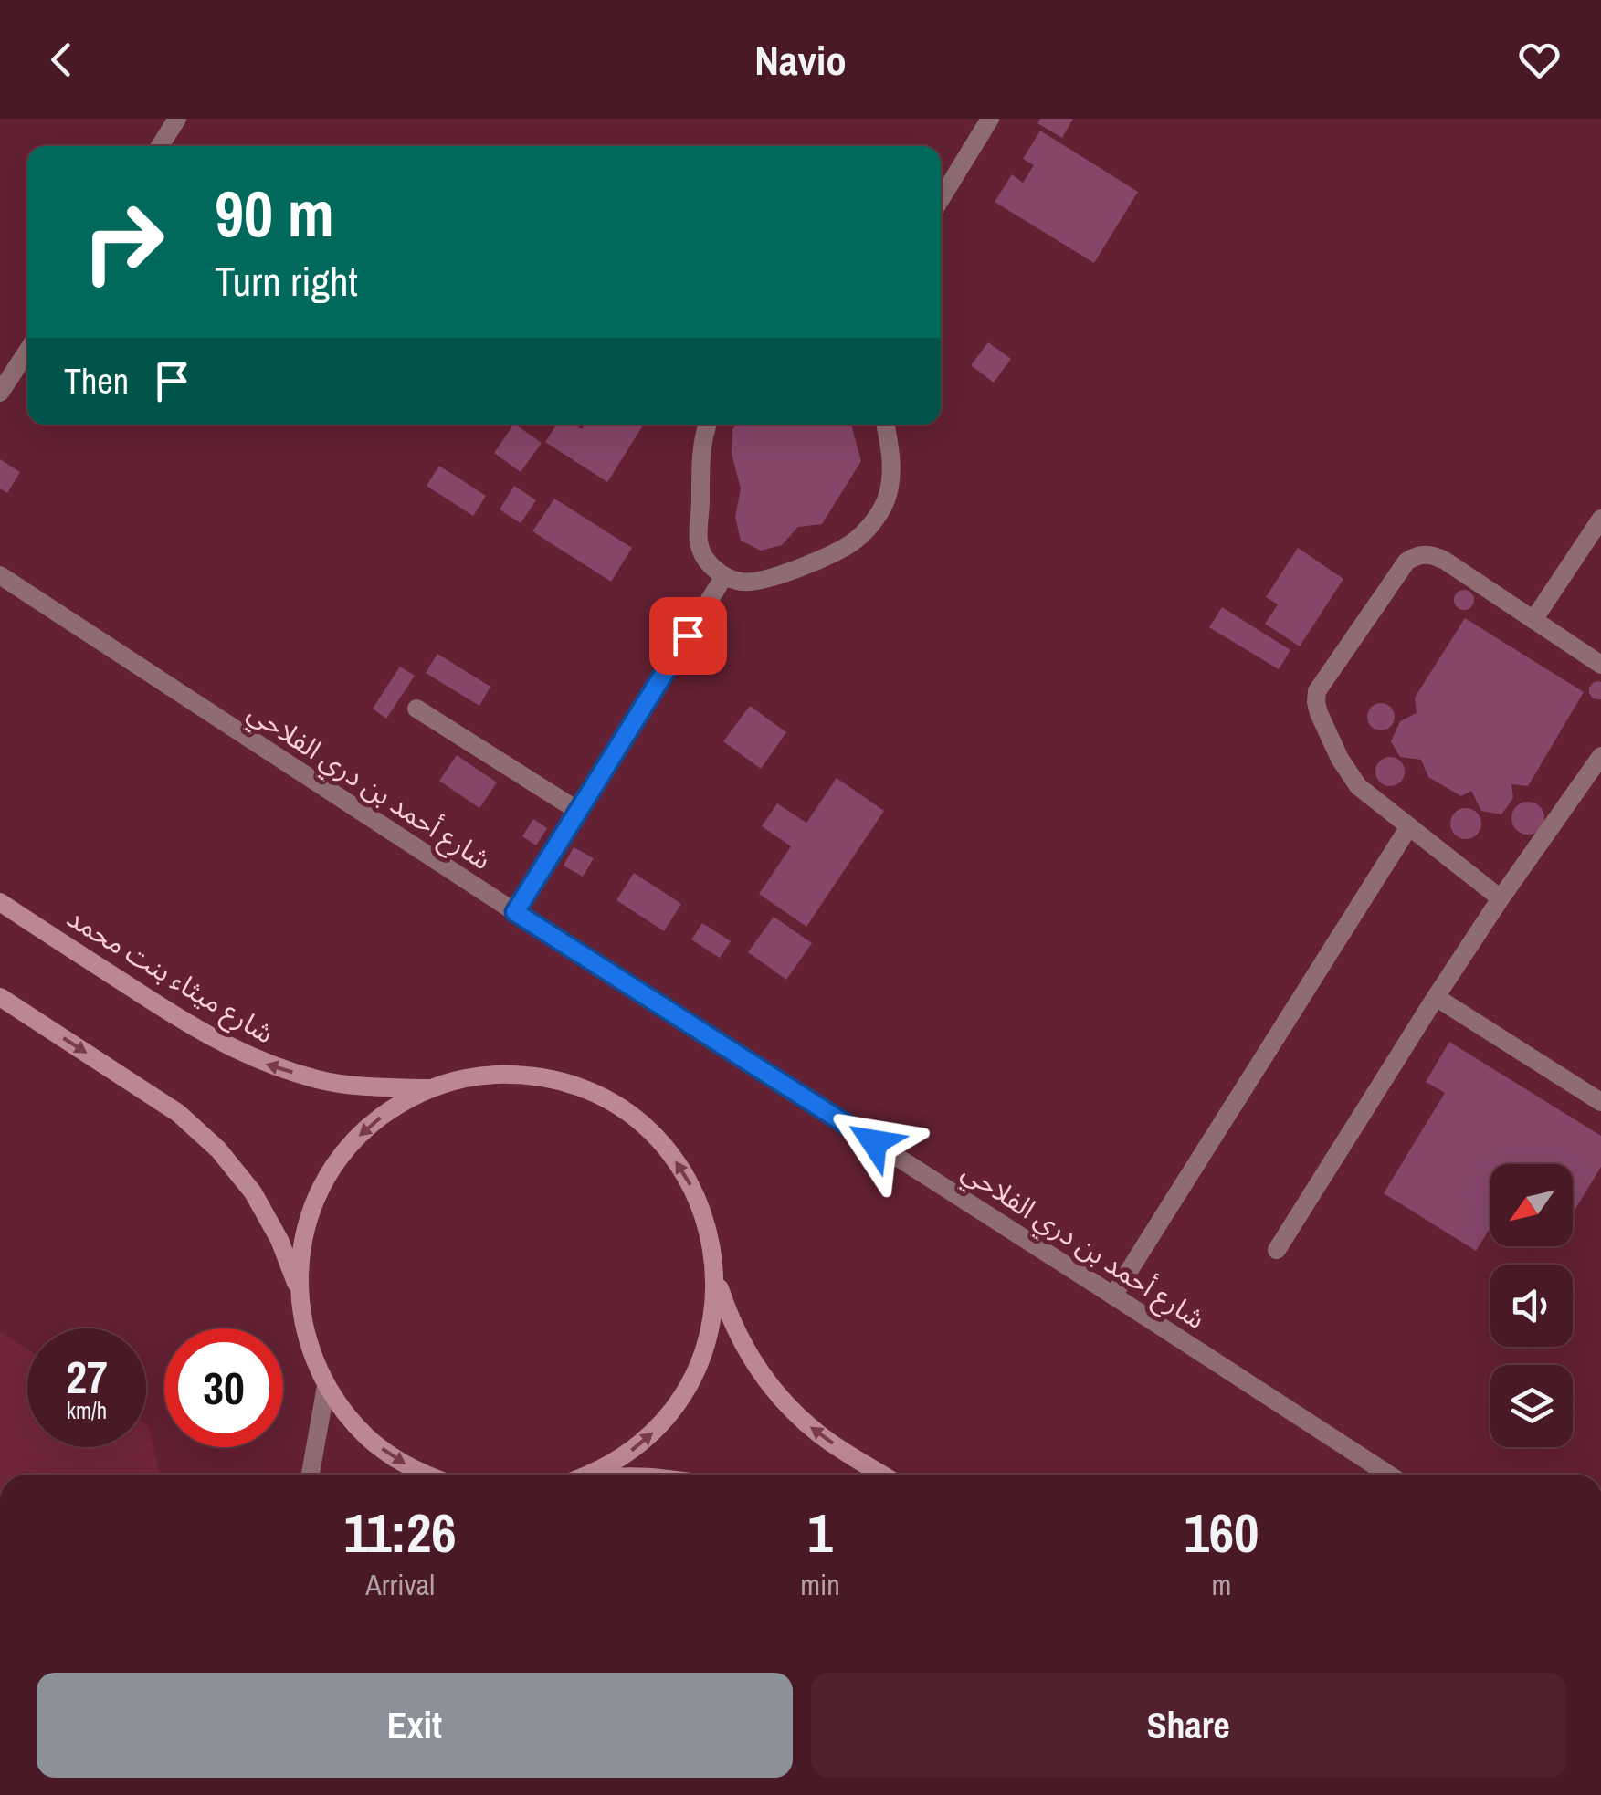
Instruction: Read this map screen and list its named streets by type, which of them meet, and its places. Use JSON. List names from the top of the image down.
{
  "streets": {
    "main road": ["شارع ميثاء بنت محمد"],
    "street": ["شارع أحمد بن دري الفلاحي"]
  },
  "north": "bottom left",
  "page": {
    "header": "Navio",
    "turn": ["90 m", "Turn right"],
    "then": "Then",
    "speed": "27 km/h",
    "limit": "30",
    "eta": [
      "11:26",
      "Arrival",
      "1",
      "min",
      "160",
      "m"
    ],
    "buttons": ["Exit", "Share"]
  }
}
